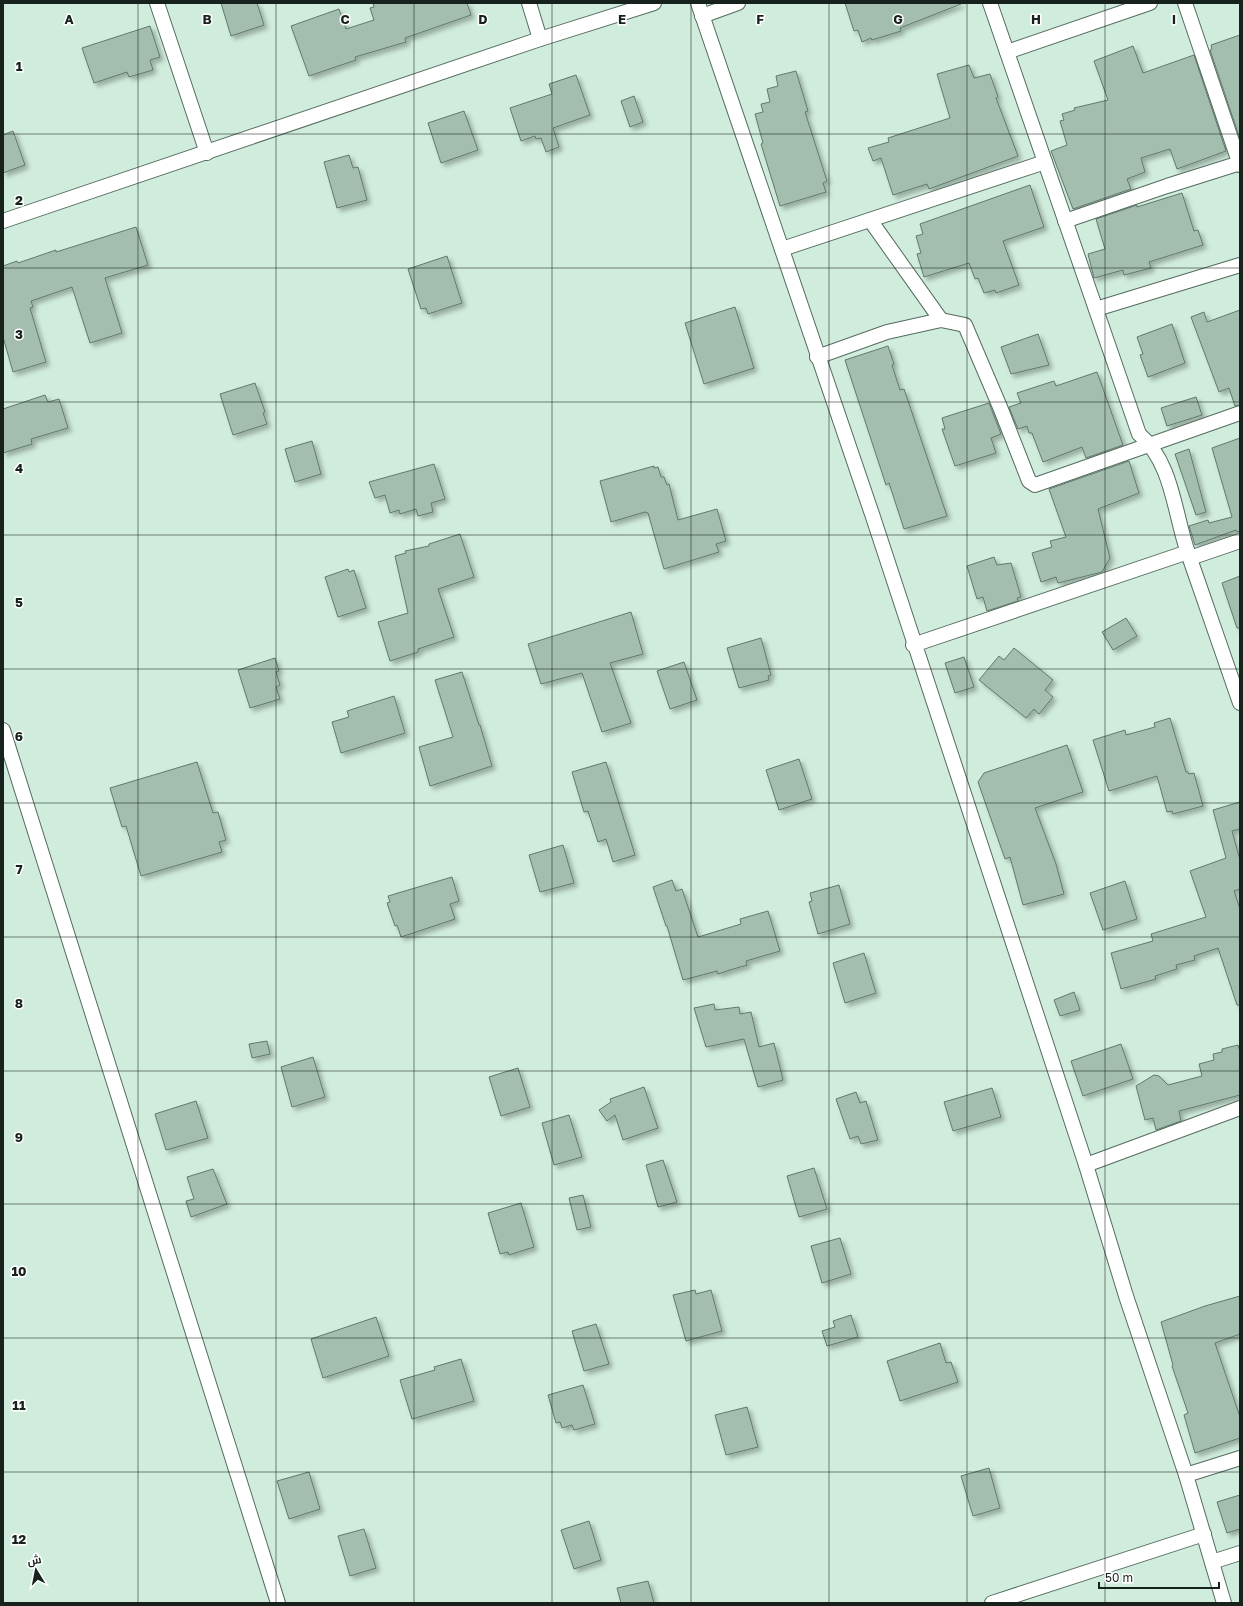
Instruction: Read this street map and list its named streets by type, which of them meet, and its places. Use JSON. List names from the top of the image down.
{
  "scale_bar": "50 m",
  "north": "top",
  "grid": {
    "columns": [
      "A",
      "B",
      "C",
      "D",
      "E",
      "F",
      "G",
      "H",
      "I"
    ],
    "rows": [
      "1",
      "2",
      "3",
      "4",
      "5",
      "6",
      "7",
      "8",
      "9",
      "10",
      "11",
      "12"
    ]
  }
}
